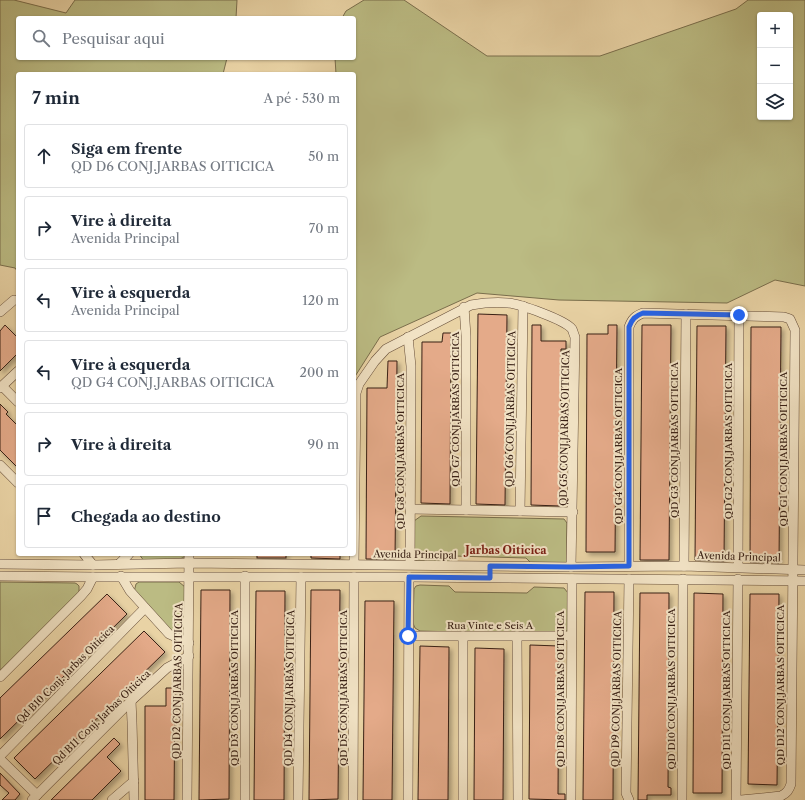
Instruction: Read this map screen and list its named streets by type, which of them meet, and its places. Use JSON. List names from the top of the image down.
{
  "streets": {
    "street": [
      "QD G7 CONJ.JARBAS OITICICA",
      "QD G6 CONJ.JARBAS OITICICA",
      "QD G5 CONJ.JARBAS OITICICA",
      "QD G3 CONJ.JARBAS OITICICA",
      "QD G2 CONJ.JARBAS OITICICA",
      "QD G4 CONJ.JARBAS OITICICA",
      "QD G1 CONJ.JARBAS OITICICA",
      "QD G8 CONJ.JARBAS OITICICA",
      "Avenida Principal",
      "Rua Vinte e Seis A",
      "Qd B10 Conj. Jarbas Oiticica",
      "QD D2 CONJ.JARBAS OITICICA",
      "QD D12 CONJ.JARBAS OITICICA",
      "QD D3 CONJ.JARBAS OITICICA",
      "QD D4 CONJ.JARBAS OITICICA",
      "QD D5 CONJ.JARBAS OITICICA",
      "QD D8 CONJ.JARBAS OITICICA",
      "QD D9 CONJ.JARBAS OITICICA",
      "QD D10 CONJ.JARBAS OITICICA",
      "QD D11 CONJ.JARBAS OITICICA",
      "Qd B11 Conj. Jarbas Oiticica"
    ]
  },
  "crossings": [
    ["QD G6 CONJ.JARBAS OITICICA", "QD G5 CONJ.JARBAS OITICICA"],
    ["QD G5 CONJ.JARBAS OITICICA", "Avenida Principal"],
    ["QD G3 CONJ.JARBAS OITICICA", "QD G4 CONJ.JARBAS OITICICA"],
    ["QD G3 CONJ.JARBAS OITICICA", "Avenida Principal"],
    ["QD G2 CONJ.JARBAS OITICICA", "QD G1 CONJ.JARBAS OITICICA"],
    ["QD G2 CONJ.JARBAS OITICICA", "Avenida Principal"],
    ["QD G4 CONJ.JARBAS OITICICA", "Avenida Principal"],
    ["QD G1 CONJ.JARBAS OITICICA", "Avenida Principal"],
    ["QD G1 CONJ.JARBAS OITICICA", "QD D12 CONJ.JARBAS OITICICA"],
    ["QD G8 CONJ.JARBAS OITICICA", "Avenida Principal"],
    ["Avenida Principal", "QD D2 CONJ.JARBAS OITICICA"],
    ["Rua Vinte e Seis A", "QD D8 CONJ.JARBAS OITICICA"],
    ["QD D2 CONJ.JARBAS OITICICA", "Qd B11 Conj. Jarbas Oiticica"]
  ],
  "districts": ["Jarbas Oiticica"],
  "page": {
    "map_buttons": ["+", "−"],
    "search": "Pesquisar aqui",
    "heading": ["7 min", "A pé · 530 m"],
    "list": [
      ["Siga em frente", "QD D6 CONJ.JARBAS OITICICA", "50 m"],
      ["Vire à direita", "Avenida Principal", "70 m"],
      ["Vire à esquerda", "Avenida Principal", "120 m"],
      ["Vire à esquerda", "QD G4 CONJ.JARBAS OITICICA", "200 m"],
      ["Vire à direita", "90 m"],
      "Chegada ao destino"
    ]
  }
}
